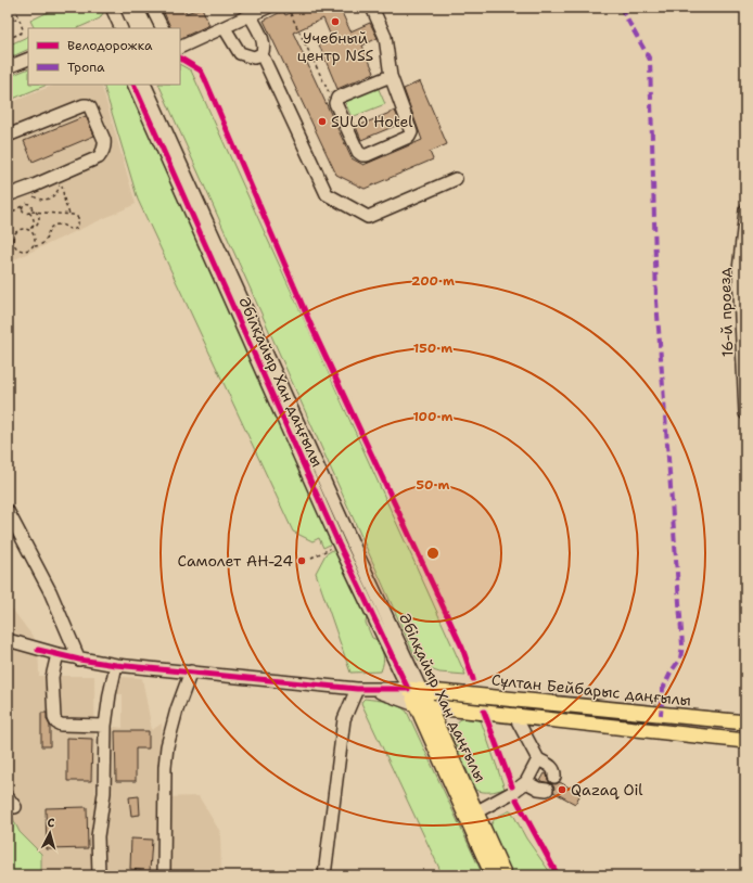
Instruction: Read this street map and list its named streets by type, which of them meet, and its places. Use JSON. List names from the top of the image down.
{
  "streets": {
    "main road": ["Әбілқайыр Хан даңғылы", "Сұлтан Бейбарыс даңғылы"],
    "street": ["16-й проезд"]
  },
  "crossings": [
    ["Әбілқайыр Хан даңғылы", "Сұлтан Бейбарыс даңғылы"]
  ],
  "places": [
    "Учебный центр NSS",
    "SULO Hotel",
    "Самолет АН-24",
    "Qazaq Oil"
  ],
  "legend": ["Велодорожка", "Тропа"],
  "north": "top",
  "rings": [
    "200 m",
    "150 m",
    "100 m",
    "50 m"
  ]
}
